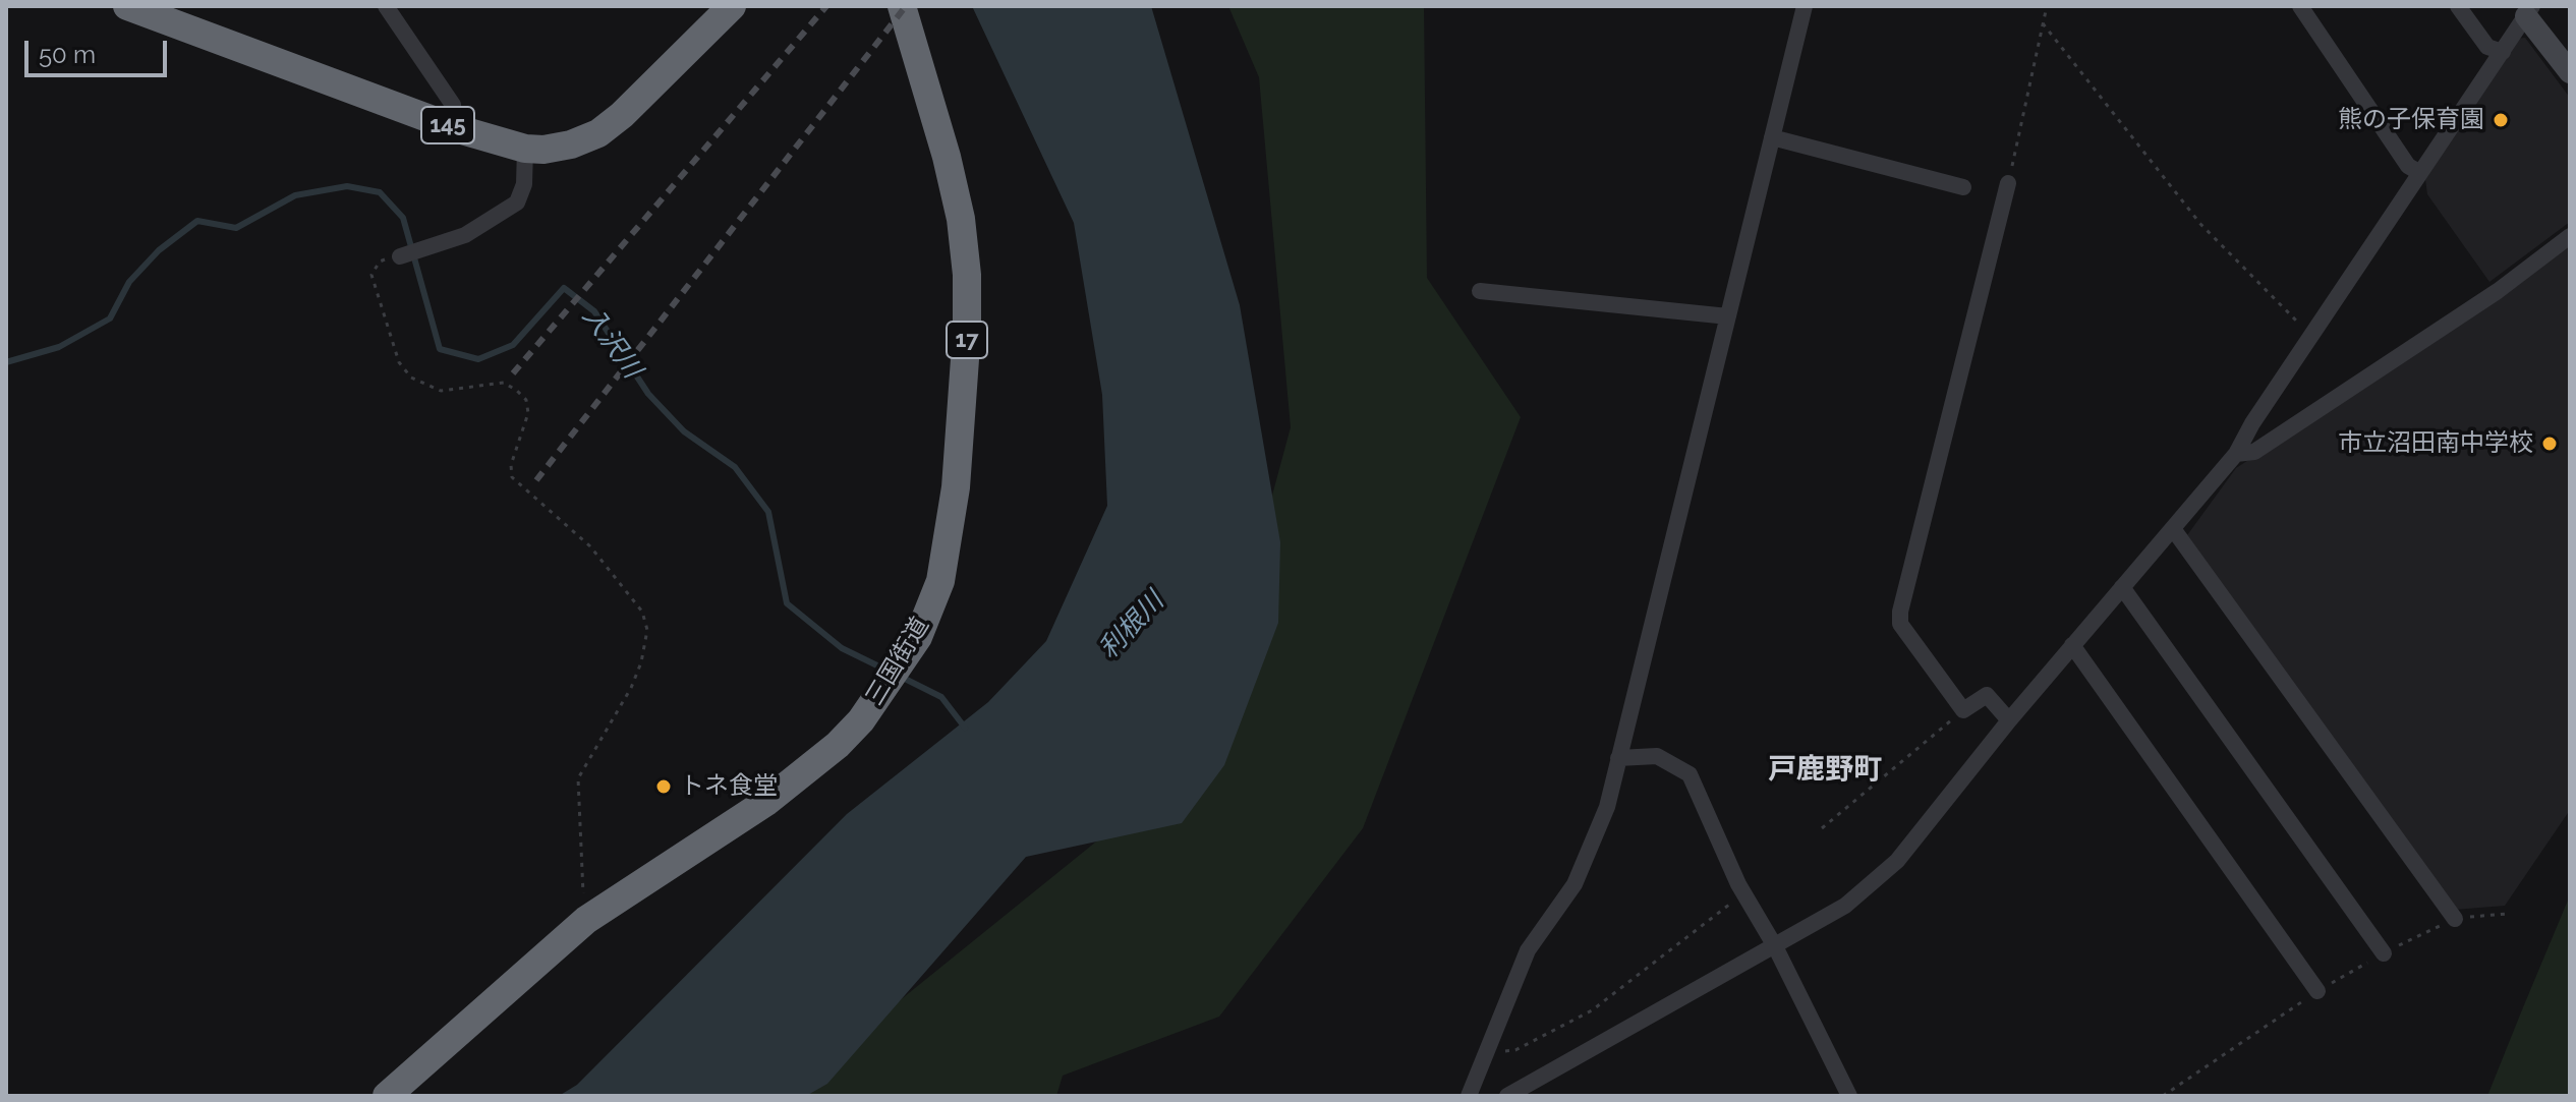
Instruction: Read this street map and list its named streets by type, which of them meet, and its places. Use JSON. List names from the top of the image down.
{
  "streets": {
    "highway": ["145", "17", "三国街道"]
  },
  "districts": ["戸鹿野町"],
  "water": ["入沢川", "利根川"],
  "places": ["熊の子保育園", "市立沼田南中学校", "トネ食堂"],
  "scale_bar": "50 m"
}
